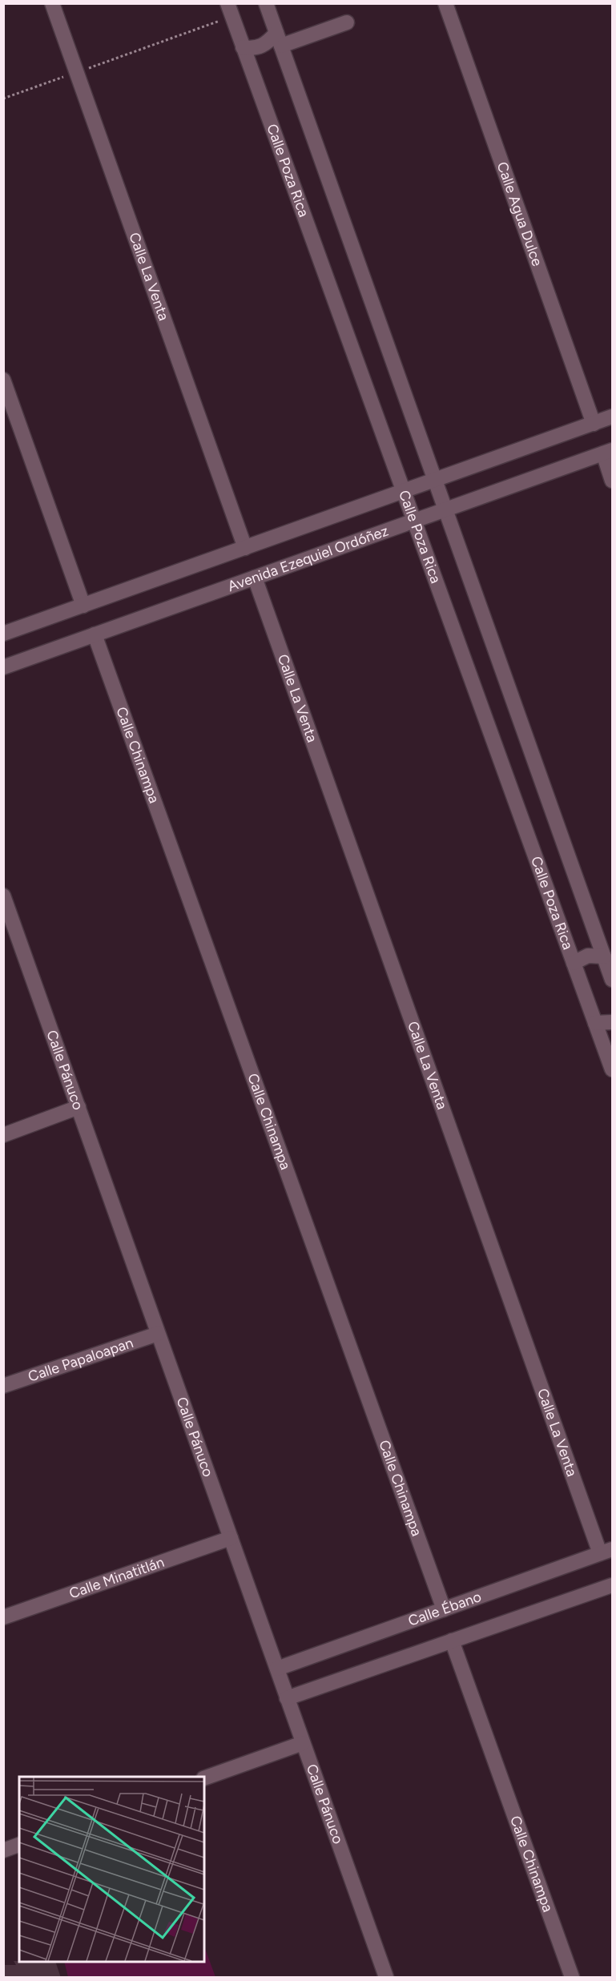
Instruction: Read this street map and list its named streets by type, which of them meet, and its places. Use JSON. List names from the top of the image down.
{
  "streets": {
    "street": [
      "Calle Poza Rica",
      "Calle Agua Dulce",
      "Calle La Venta",
      "Avenida Ezequiel Ordóñez",
      "Calle Chinampa",
      "Calle Pánuco",
      "Calle Papaloapan",
      "Calle Minatitlán",
      "Calle Ébano"
    ]
  },
  "crossings": [
    ["Calle Poza Rica", "Avenida Ezequiel Ordóñez"],
    ["Calle La Venta", "Avenida Ezequiel Ordóñez"],
    ["Calle La Venta", "Calle Ébano"],
    ["Avenida Ezequiel Ordóñez", "Calle Chinampa"],
    ["Calle Chinampa", "Calle Ébano"],
    ["Calle Pánuco", "Calle Papaloapan"],
    ["Calle Pánuco", "Calle Minatitlán"],
    ["Calle Pánuco", "Calle Ébano"]
  ]
}
